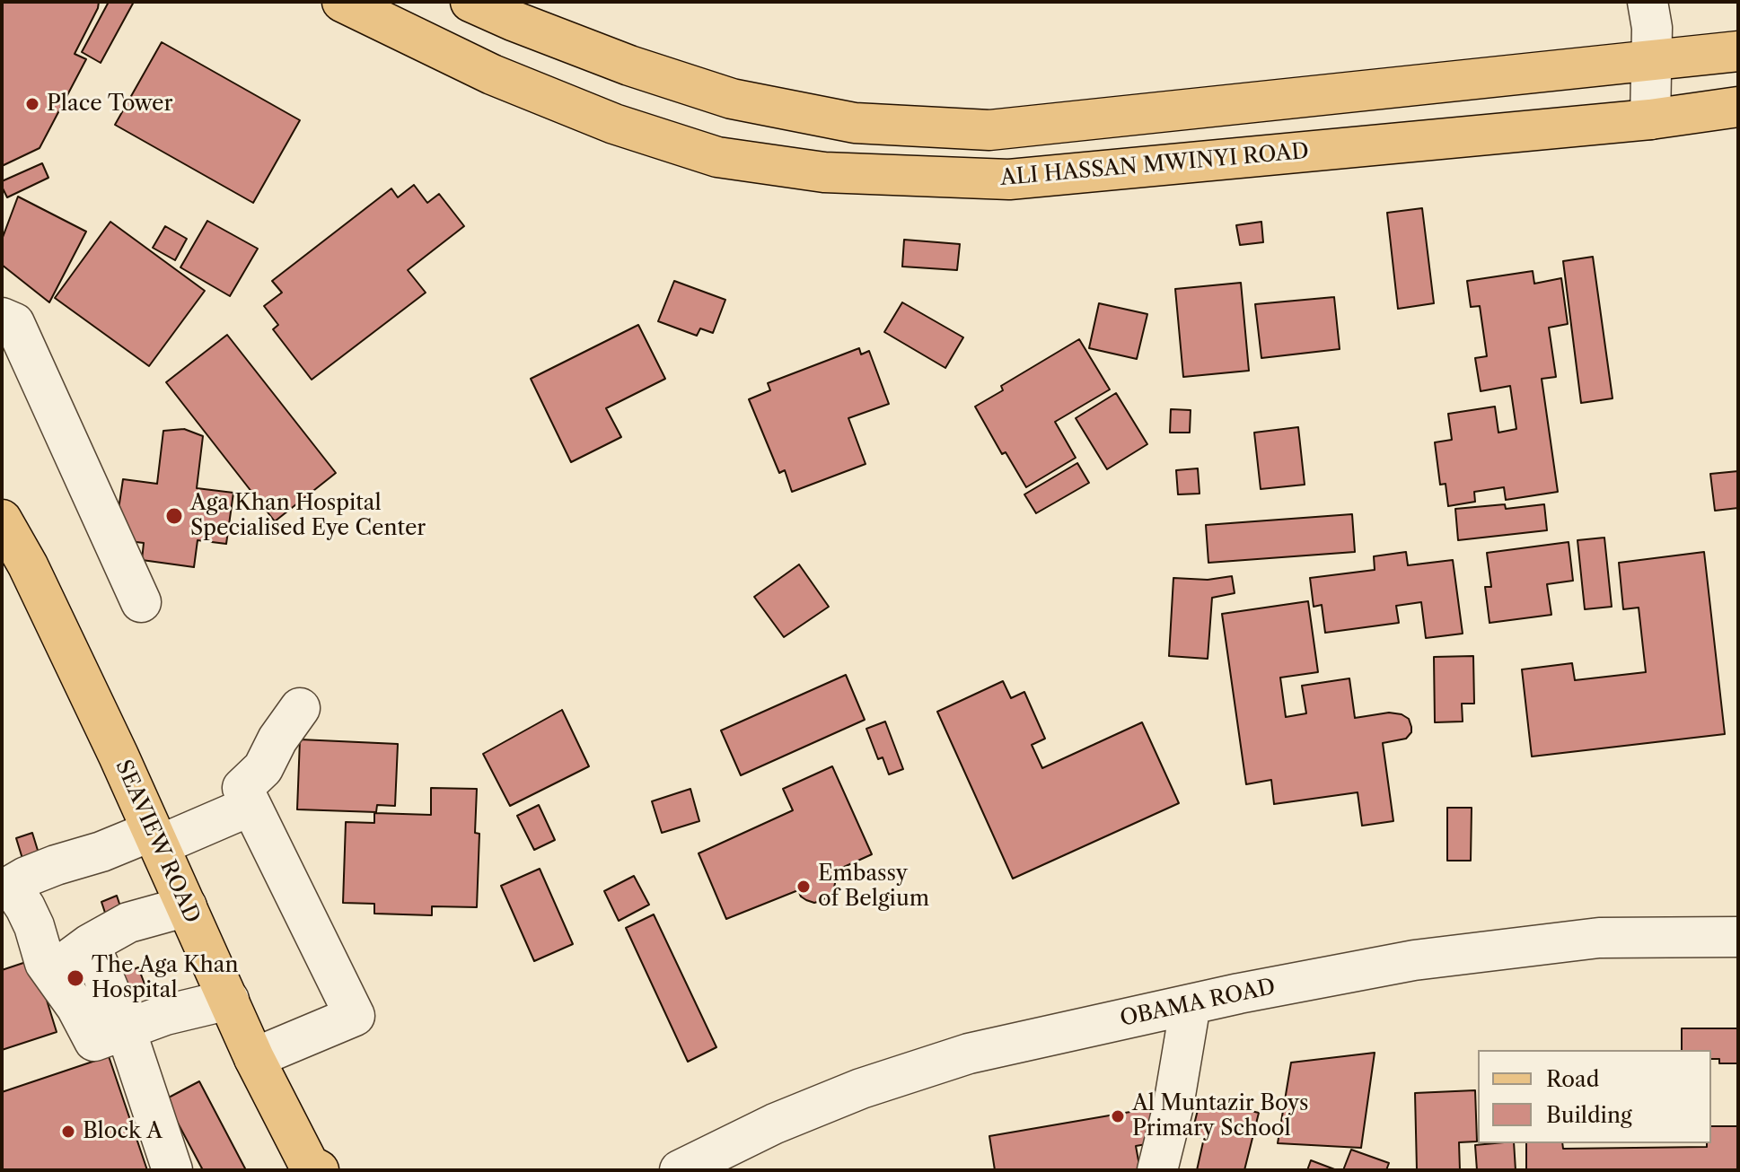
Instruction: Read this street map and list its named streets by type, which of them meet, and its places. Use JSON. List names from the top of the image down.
{
  "streets": {
    "main road": ["ALI HASSAN MWINYI ROAD", "SEAVIEW ROAD"],
    "street": ["OBAMA ROAD"]
  },
  "places": [
    "Place Tower",
    "Aga Khan Hospital Specialised Eye Center",
    "Embassy of Belgium",
    "The Aga Khan Hospital",
    "Al Muntazir Boys Primary School",
    "Block A"
  ],
  "legend": ["Road", "Building"]
}
